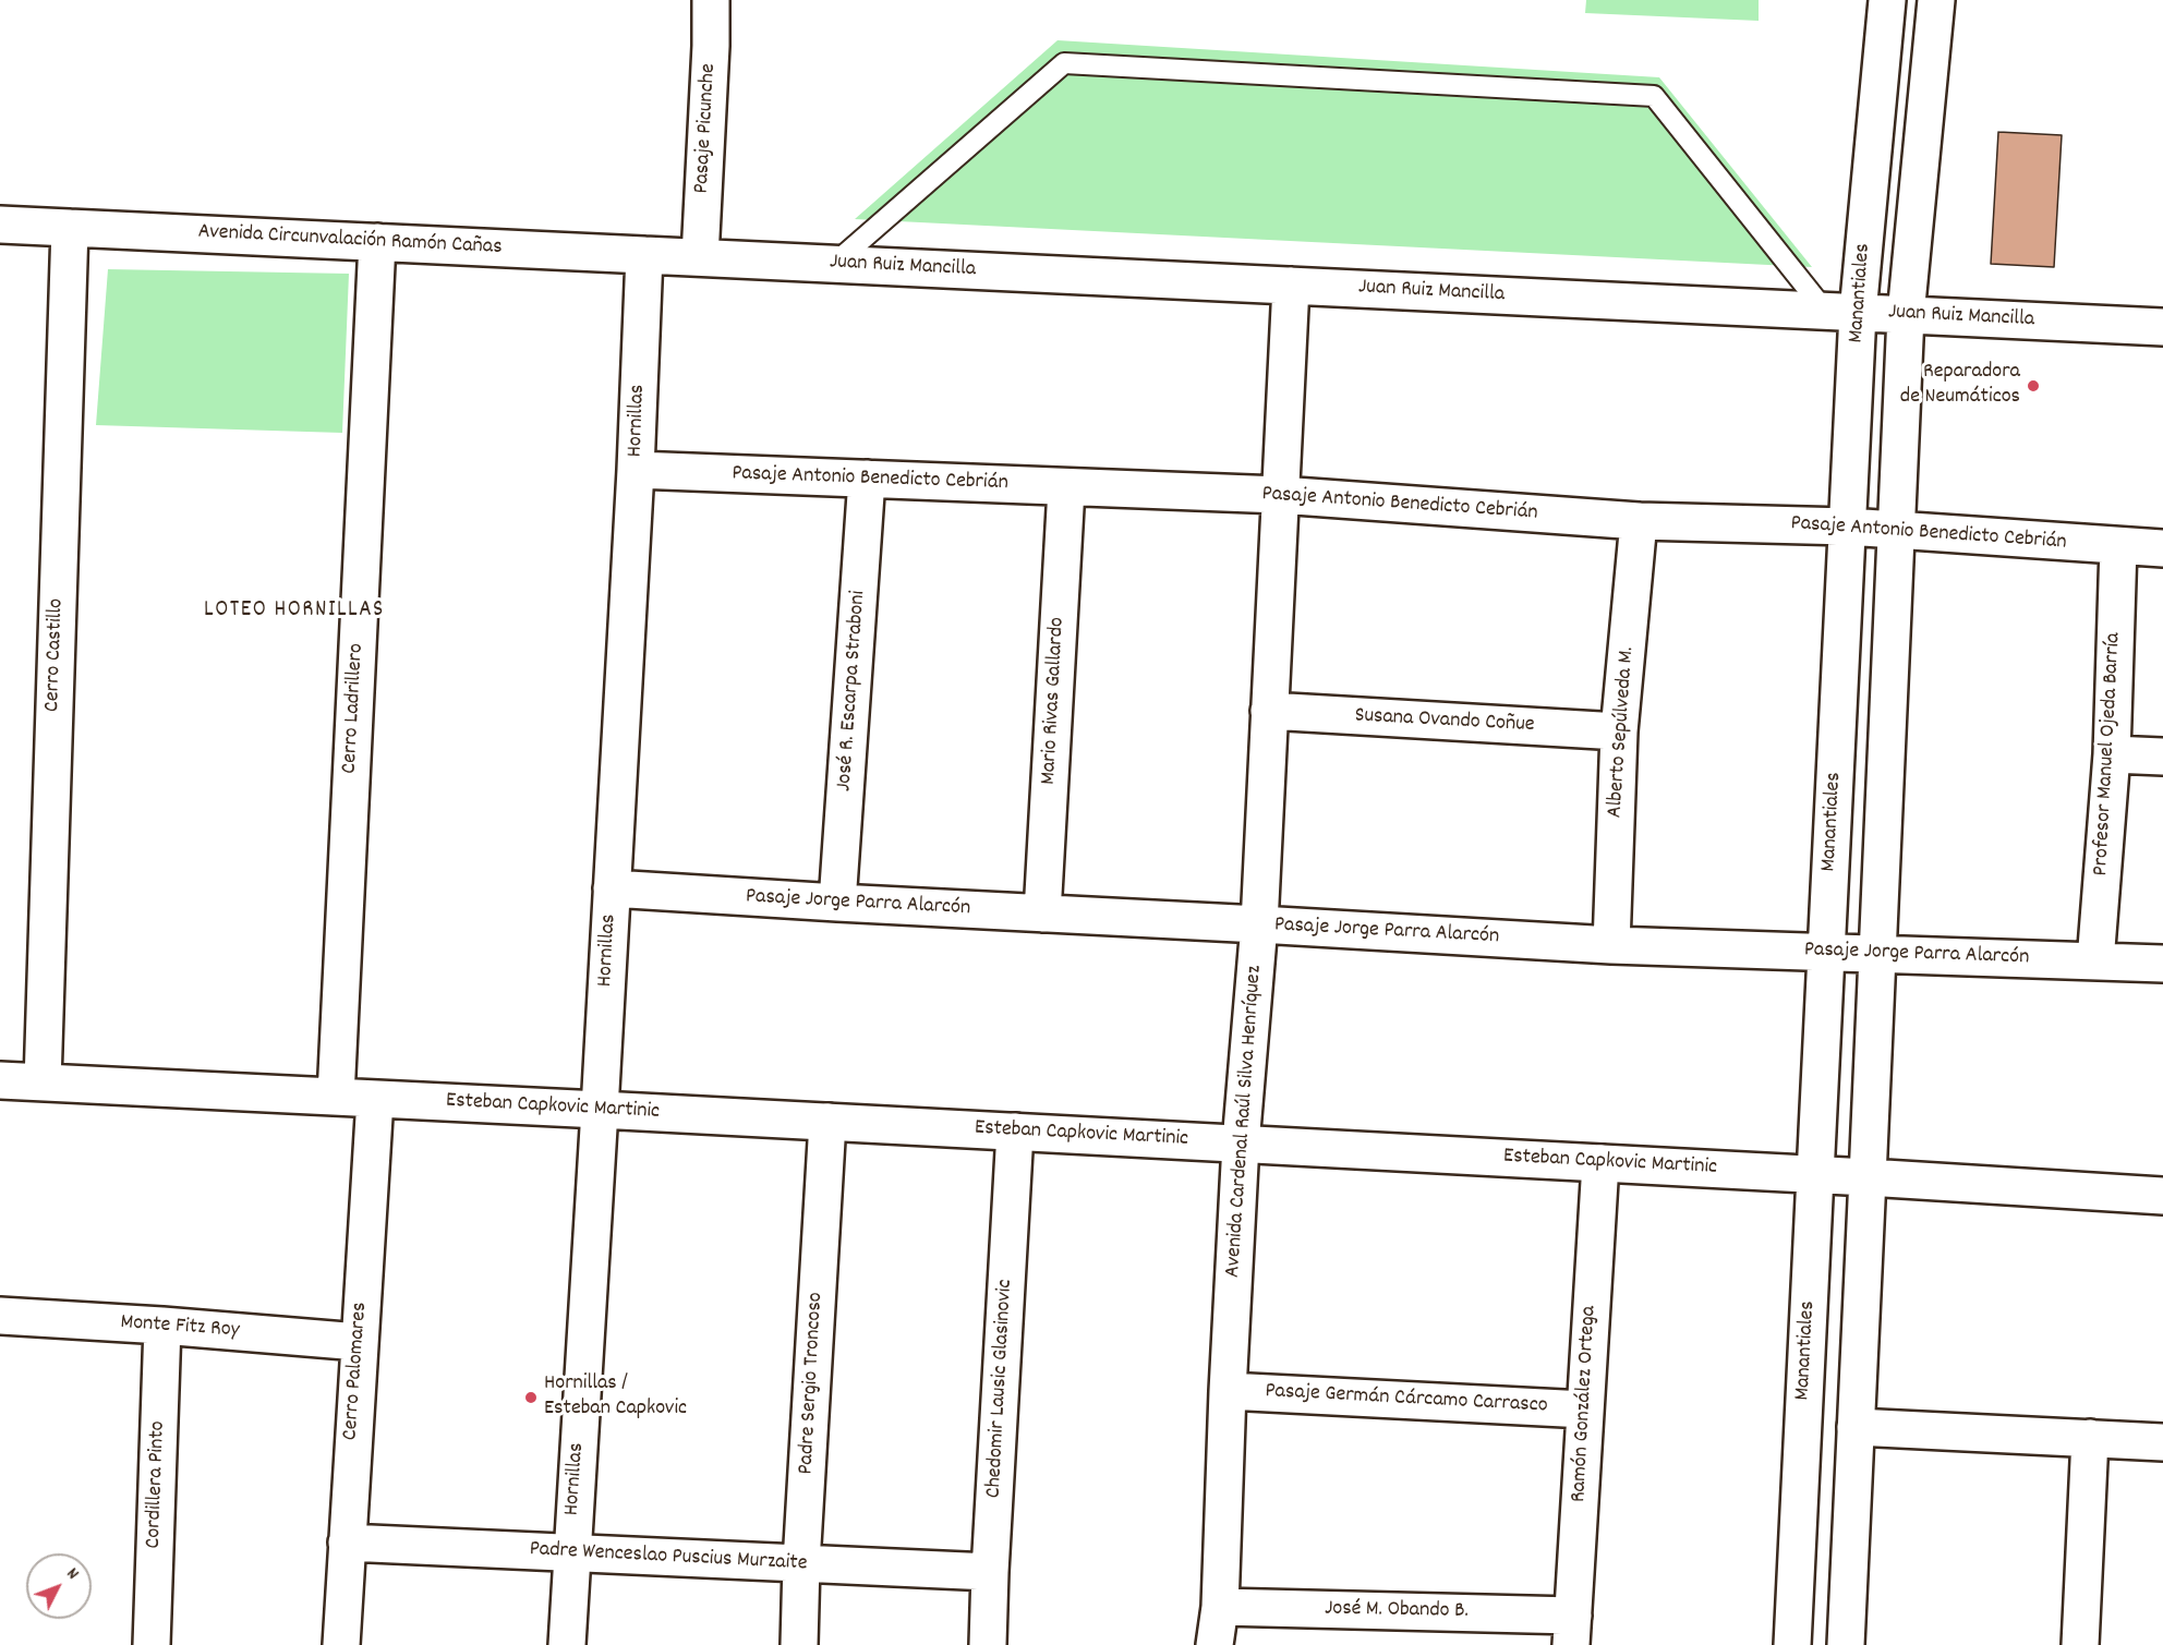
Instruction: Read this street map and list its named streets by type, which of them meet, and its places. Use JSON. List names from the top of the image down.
{
  "streets": {
    "street": [
      "Pasaje Picunche",
      "Avenida Circunvalación Ramón Cañas",
      "Juan Ruiz Mancilla",
      "Manantiales",
      "Hornillas",
      "Pasaje Antonio Benedicto Cebrián",
      "Cerro Castillo",
      "José R. Escarpa Straboni",
      "Mario Rivas Gallardo",
      "Cerro Ladrillero",
      "Susana Ovando Coñue",
      "Alberto Sepúlveda M.",
      "Profesor Manuel Ojeda Barría",
      "Pasaje Jorge Parra Alarcón",
      "Esteban Capkovic Martinic",
      "Avenida Cardenal Raúl Silva Henríquez",
      "Monte Fitz Roy",
      "Cerro Palomares",
      "Padre Sergio Troncoso",
      "Chedomir Lausic Glasinovic",
      "Pasaje Germán Cárcamo Carrasco",
      "Ramón González Ortega",
      "Cordillera Pinto",
      "Padre Wenceslao Puscius Murzaite",
      "José M. Obando B."
    ]
  },
  "crossings": [
    ["Pasaje Picunche", "Avenida Circunvalación Ramón Cañas"],
    ["Pasaje Picunche", "Juan Ruiz Mancilla"],
    ["Avenida Circunvalación Ramón Cañas", "Juan Ruiz Mancilla"],
    ["Avenida Circunvalación Ramón Cañas", "Hornillas"],
    ["Avenida Circunvalación Ramón Cañas", "Cerro Castillo"],
    ["Avenida Circunvalación Ramón Cañas", "Cerro Ladrillero"],
    ["Juan Ruiz Mancilla", "Manantiales"],
    ["Juan Ruiz Mancilla", "Avenida Cardenal Raúl Silva Henríquez"],
    ["Manantiales", "Pasaje Antonio Benedicto Cebrián"],
    ["Manantiales", "Pasaje Jorge Parra Alarcón"],
    ["Manantiales", "Esteban Capkovic Martinic"],
    ["Hornillas", "Pasaje Antonio Benedicto Cebrián"],
    ["Hornillas", "Pasaje Jorge Parra Alarcón"],
    ["Hornillas", "Esteban Capkovic Martinic"],
    ["Hornillas", "Padre Wenceslao Puscius Murzaite"],
    ["Pasaje Antonio Benedicto Cebrián", "José R. Escarpa Straboni"],
    ["Pasaje Antonio Benedicto Cebrián", "Mario Rivas Gallardo"],
    ["Pasaje Antonio Benedicto Cebrián", "Alberto Sepúlveda M."],
    ["Pasaje Antonio Benedicto Cebrián", "Profesor Manuel Ojeda Barría"],
    ["Pasaje Antonio Benedicto Cebrián", "Avenida Cardenal Raúl Silva Henríquez"],
    ["Cerro Castillo", "Esteban Capkovic Martinic"],
    ["José R. Escarpa Straboni", "Pasaje Jorge Parra Alarcón"],
    ["Mario Rivas Gallardo", "Pasaje Jorge Parra Alarcón"],
    ["Cerro Ladrillero", "Esteban Capkovic Martinic"],
    ["Susana Ovando Coñue", "Alberto Sepúlveda M."],
    ["Susana Ovando Coñue", "Avenida Cardenal Raúl Silva Henríquez"],
    ["Alberto Sepúlveda M.", "Pasaje Jorge Parra Alarcón"],
    ["Profesor Manuel Ojeda Barría", "Pasaje Jorge Parra Alarcón"],
    ["Pasaje Jorge Parra Alarcón", "Avenida Cardenal Raúl Silva Henríquez"],
    ["Esteban Capkovic Martinic", "Avenida Cardenal Raúl Silva Henríquez"],
    ["Esteban Capkovic Martinic", "Cerro Palomares"],
    ["Esteban Capkovic Martinic", "Padre Sergio Troncoso"],
    ["Esteban Capkovic Martinic", "Chedomir Lausic Glasinovic"],
    ["Esteban Capkovic Martinic", "Ramón González Ortega"],
    ["Avenida Cardenal Raúl Silva Henríquez", "Pasaje Germán Cárcamo Carrasco"],
    ["Avenida Cardenal Raúl Silva Henríquez", "José M. Obando B."],
    ["Monte Fitz Roy", "Cerro Palomares"],
    ["Monte Fitz Roy", "Cordillera Pinto"],
    ["Cerro Palomares", "Padre Wenceslao Puscius Murzaite"],
    ["Padre Sergio Troncoso", "Padre Wenceslao Puscius Murzaite"],
    ["Chedomir Lausic Glasinovic", "Padre Wenceslao Puscius Murzaite"],
    ["Pasaje Germán Cárcamo Carrasco", "Ramón González Ortega"],
    ["Ramón González Ortega", "José M. Obando B."]
  ],
  "districts": ["LOTEO HORNILLAS"],
  "places": ["Reparadora de Neumáticos", "Hornillas / Esteban Capkovic"],
  "north": "top right"
}
